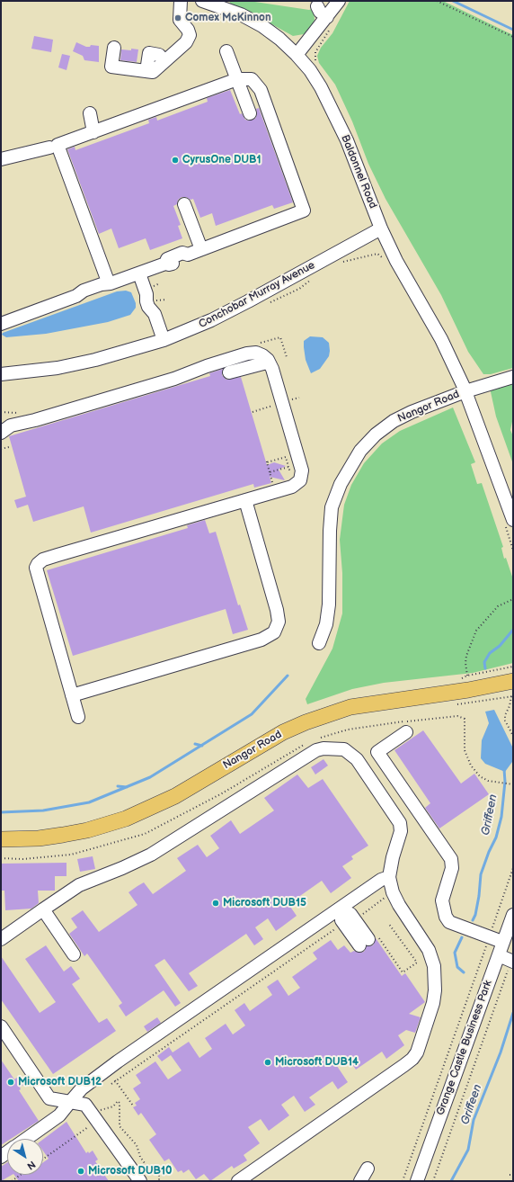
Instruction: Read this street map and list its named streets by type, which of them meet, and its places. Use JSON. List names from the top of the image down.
{
  "streets": {
    "main road": ["Nangor Road"],
    "street": ["Baldonnel Road", "Conchobar Murray Avenue", "Grange Castle Business Park"]
  },
  "crossings": [
    ["Baldonnel Road", "Conchobar Murray Avenue"],
    ["Baldonnel Road", "Nangor Road"]
  ],
  "water": ["Griffeen"],
  "places": [
    "Comex McKinnon",
    "CyrusOne DUB1",
    "Microsoft DUB15",
    "Microsoft DUB14",
    "Microsoft DUB12",
    "Microsoft DUB10"
  ],
  "north": "bottom right"
}
